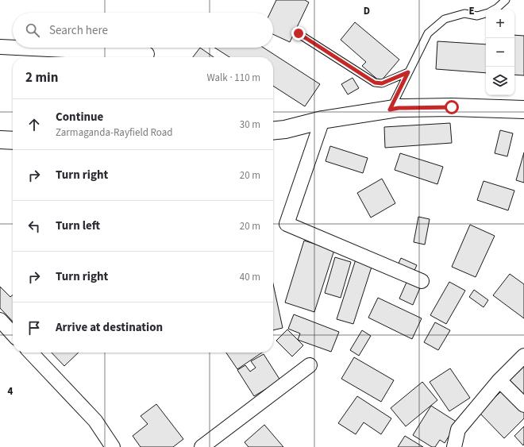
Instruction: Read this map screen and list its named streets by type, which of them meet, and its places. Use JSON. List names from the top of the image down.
{
  "page": {
    "map_buttons": ["+", "−"],
    "search": "Search here",
    "heading": ["2 min", "Walk · 110 m"],
    "list": [
      ["Continue", "Zarmaganda-Rayfield Road", "30 m"],
      ["Turn right", "20 m"],
      ["Turn left", "20 m"],
      ["Turn right", "40 m"],
      "Arrive at destination"
    ]
  },
  "grid": {
    "columns": ["D", "E"],
    "rows": ["4"]
  }
}
